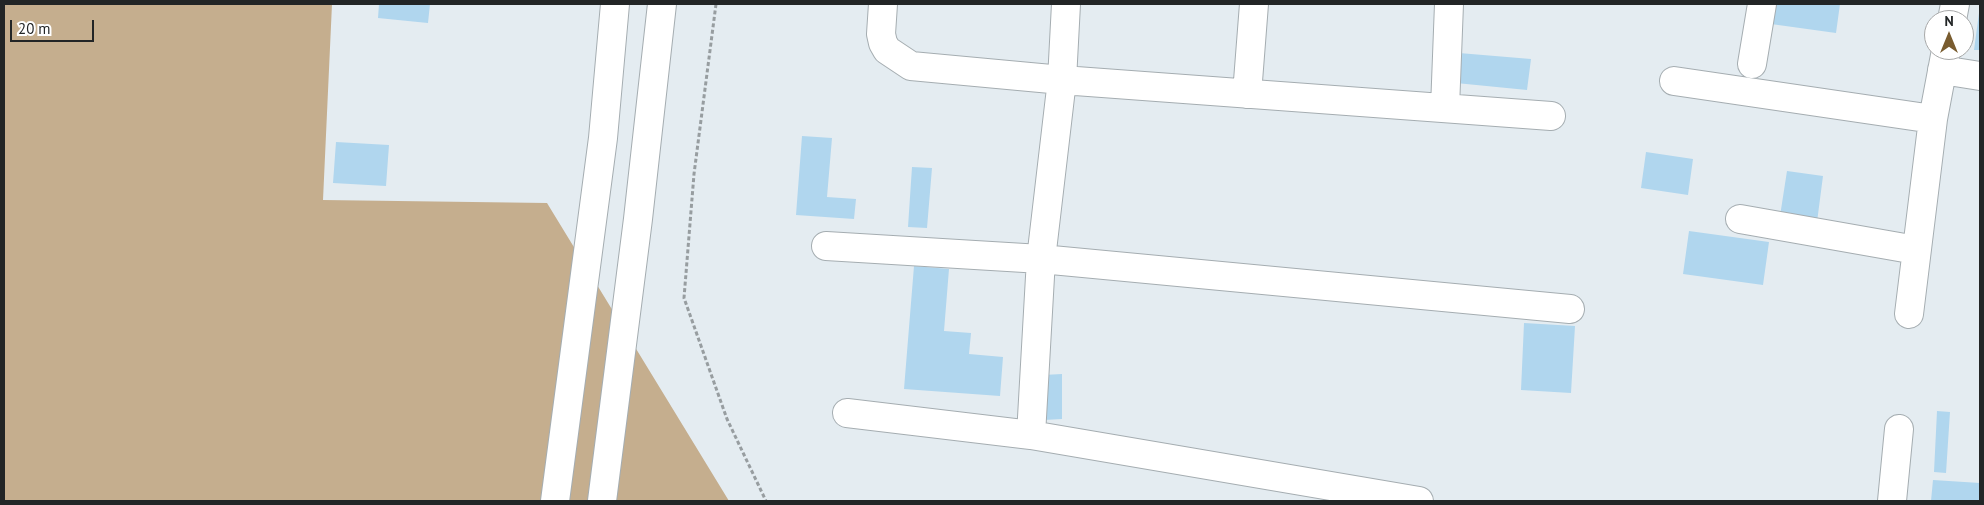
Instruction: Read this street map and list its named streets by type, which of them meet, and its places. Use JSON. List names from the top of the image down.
{
  "scale_bar": "20 m",
  "north": "top"
}
